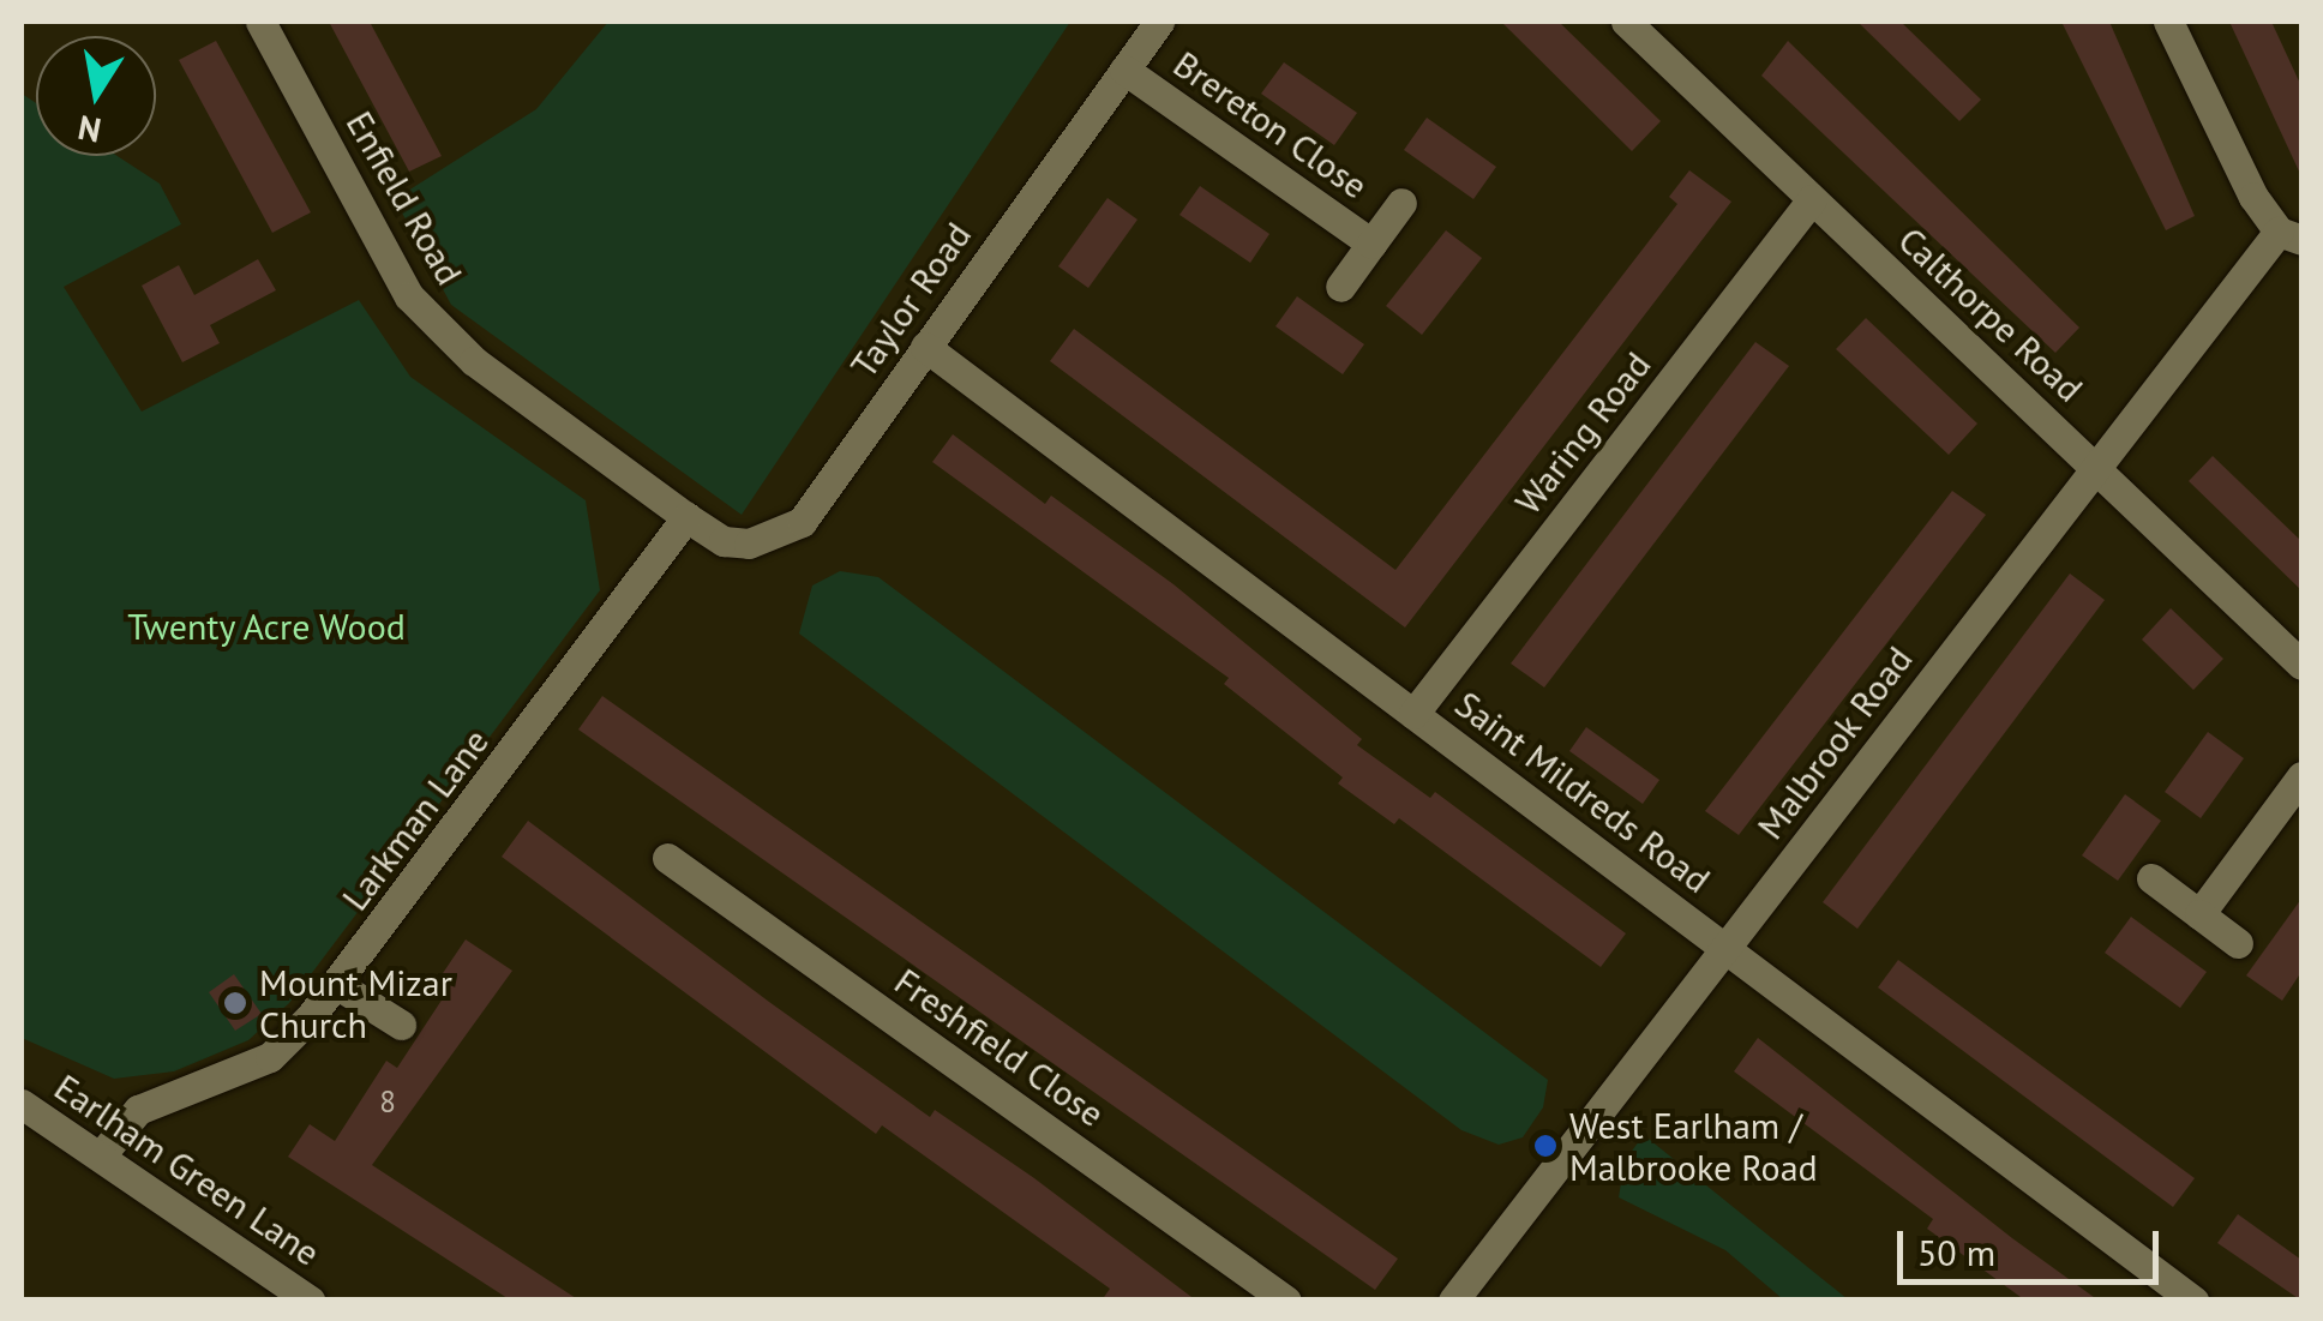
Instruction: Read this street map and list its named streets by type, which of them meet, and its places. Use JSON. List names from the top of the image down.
{
  "streets": {
    "street": [
      "Brereton Close",
      "Enfield Road",
      "Taylor Road",
      "Calthorpe Road",
      "Waring Road",
      "Malbrook Road",
      "Saint Mildreds Road",
      "Larkman Lane",
      "Freshfield Close",
      "Earlham Green Lane"
    ]
  },
  "crossings": [
    ["Brereton Close", "Taylor Road"],
    ["Enfield Road", "Taylor Road"],
    ["Enfield Road", "Larkman Lane"],
    ["Taylor Road", "Saint Mildreds Road"],
    ["Taylor Road", "Larkman Lane"],
    ["Calthorpe Road", "Waring Road"],
    ["Calthorpe Road", "Malbrook Road"],
    ["Waring Road", "Saint Mildreds Road"],
    ["Malbrook Road", "Saint Mildreds Road"],
    ["Larkman Lane", "Earlham Green Lane"]
  ],
  "parks": ["Twenty Acre Wood"],
  "places": ["Mount Mizar Church", "West Earlham / Malbrooke Road"],
  "house_numbers": ["8"],
  "scale_bar": "50 m",
  "north": "bottom"
}
